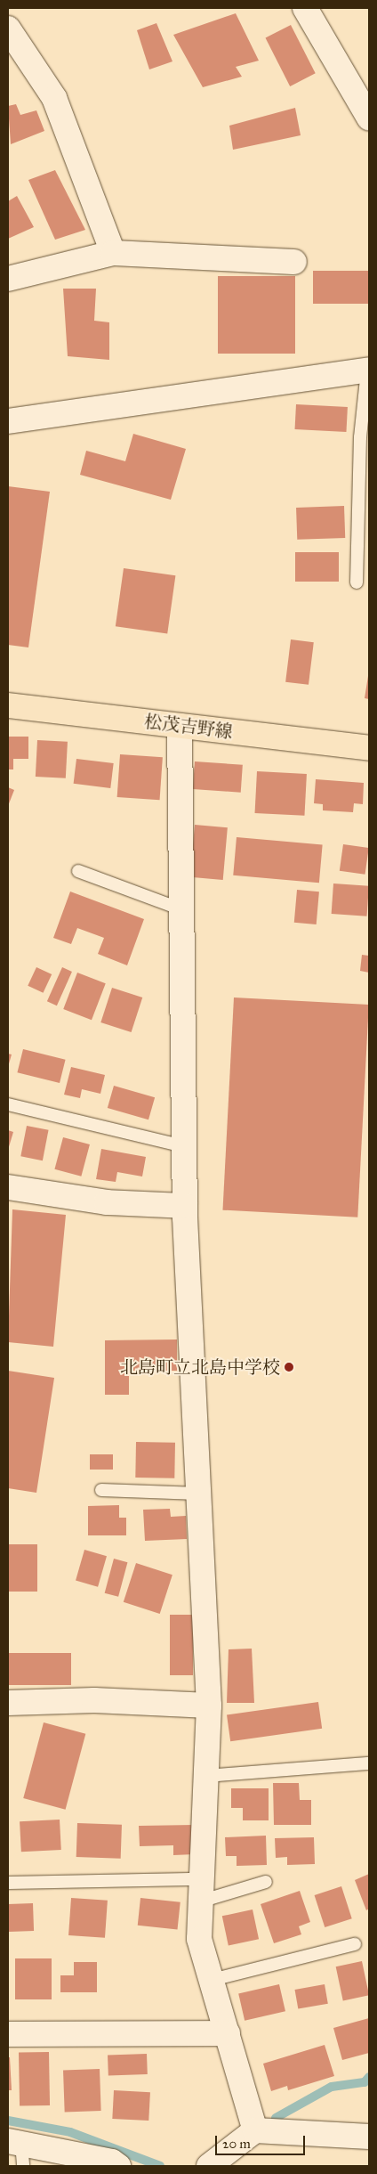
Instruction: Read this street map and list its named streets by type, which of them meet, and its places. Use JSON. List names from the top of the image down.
{
  "streets": {
    "main road": ["松茂吉野線"]
  },
  "places": ["北島町立北島中学校"],
  "scale_bar": "20 m"
}
